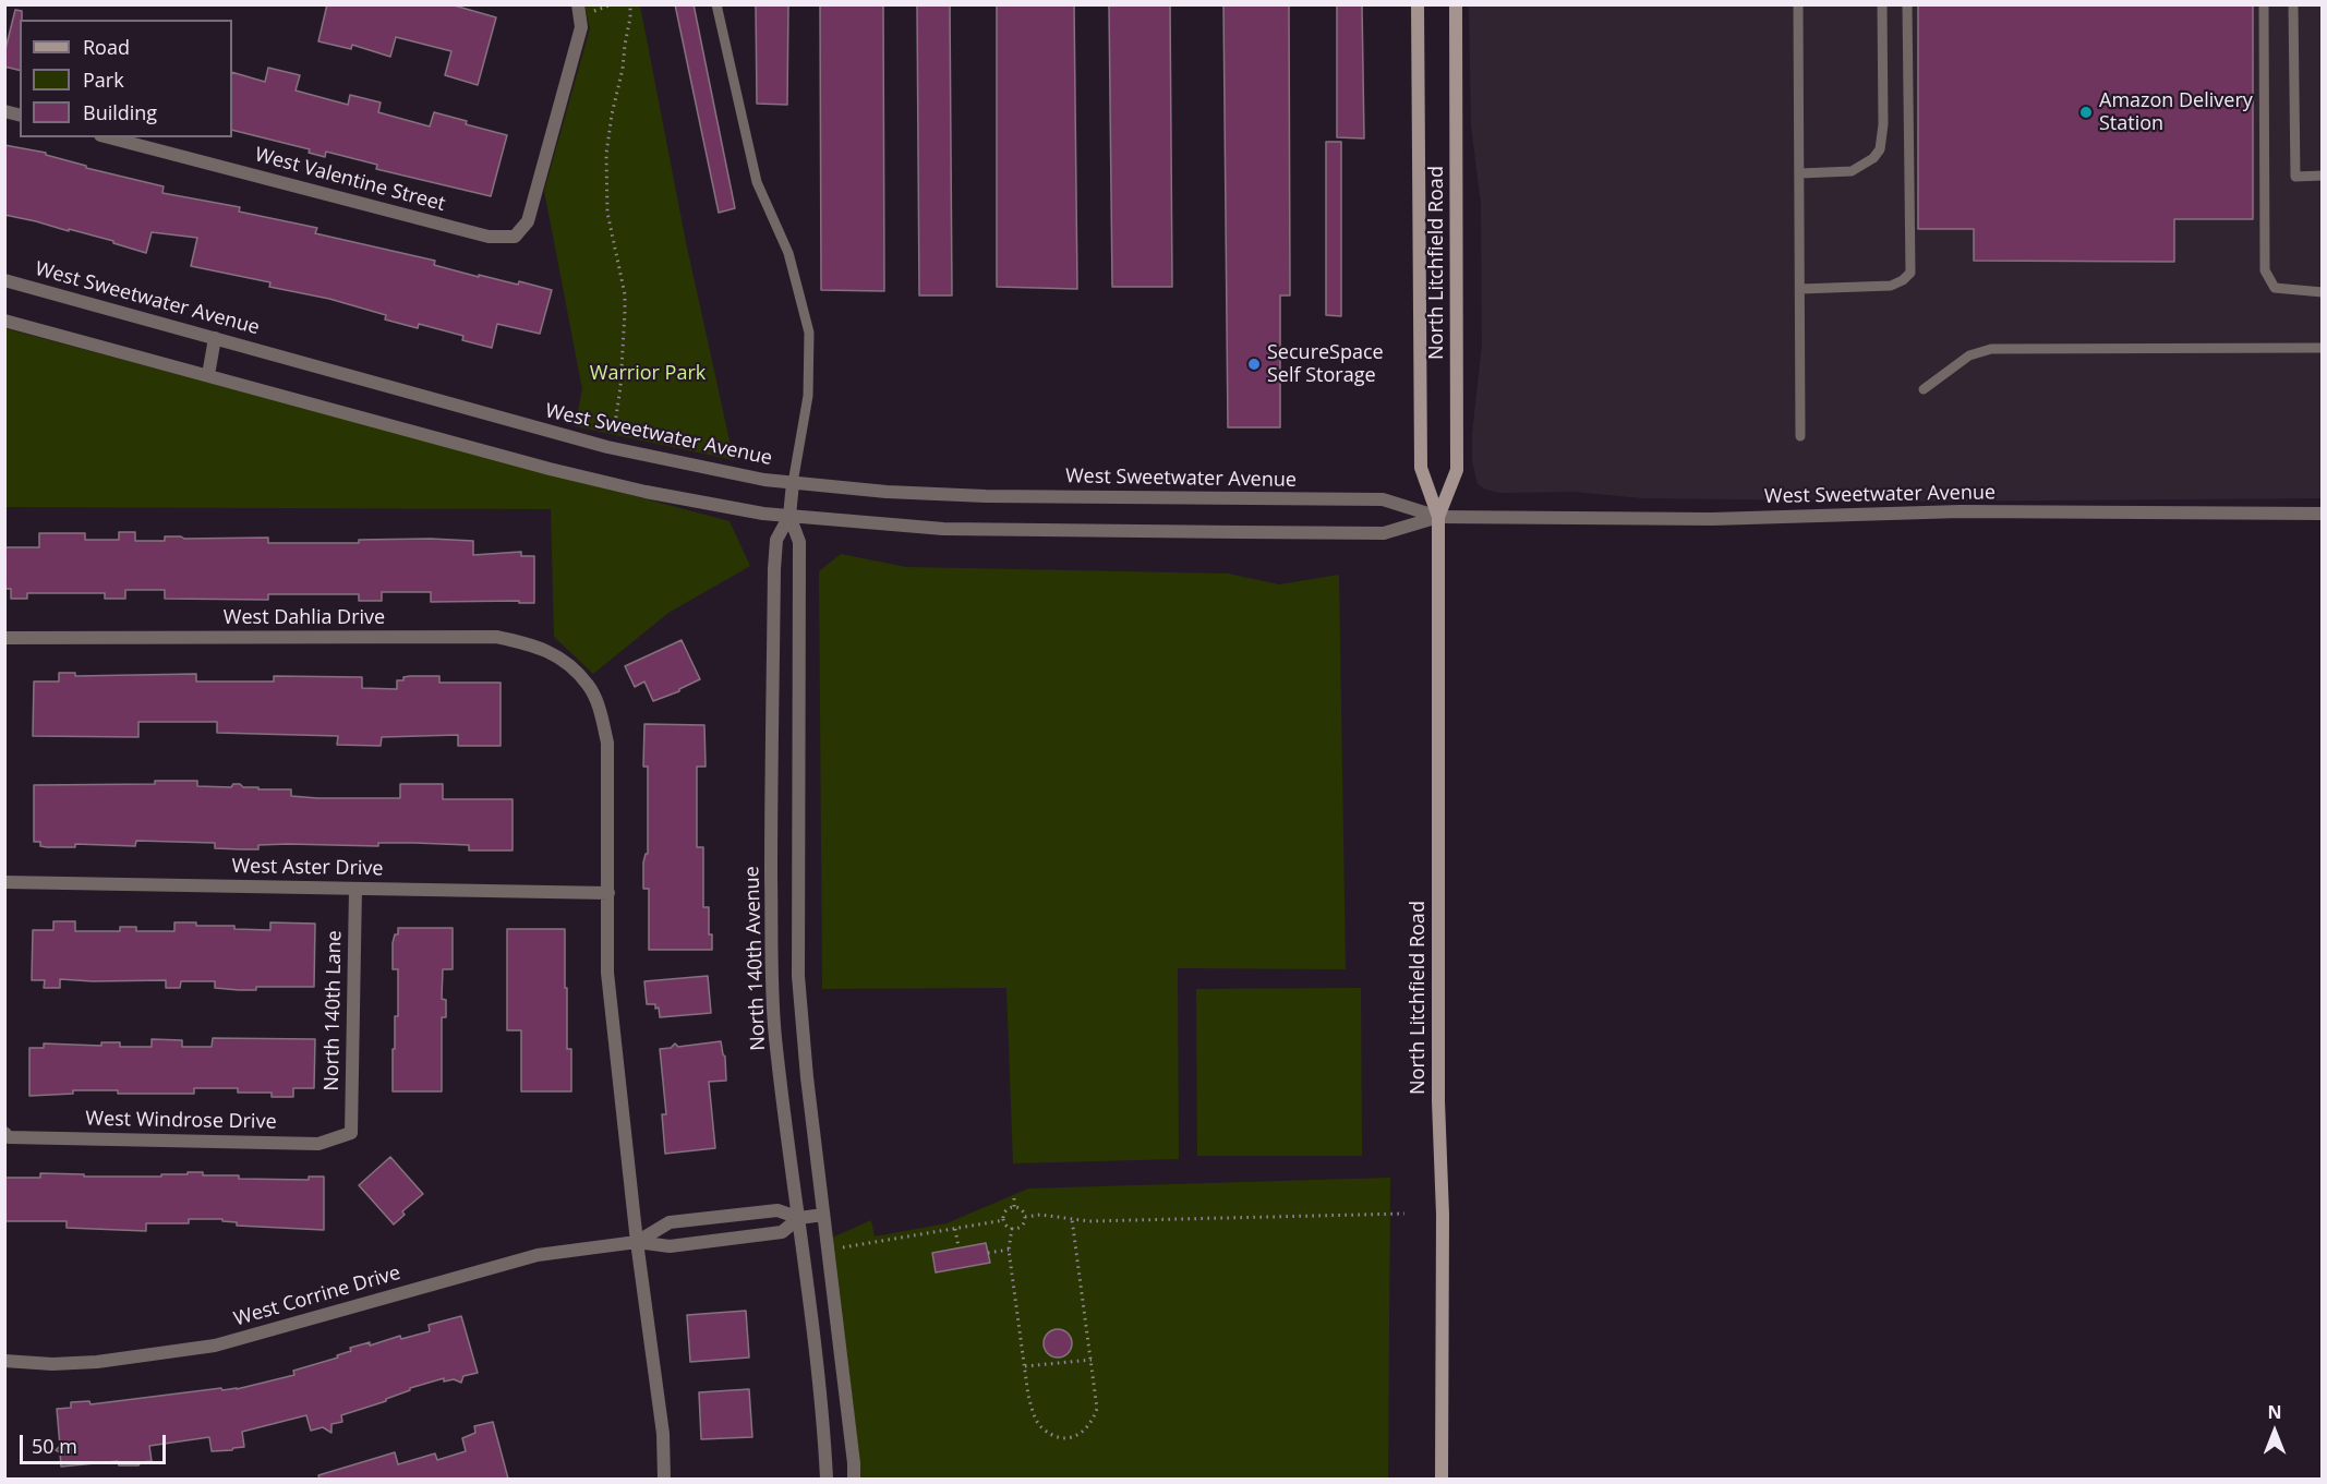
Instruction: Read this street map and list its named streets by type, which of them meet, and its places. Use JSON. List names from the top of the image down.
{
  "streets": {
    "main road": ["North Litchfield Road"],
    "street": [
      "West Valentine Street",
      "West Sweetwater Avenue",
      "West Dahlia Drive",
      "West Aster Drive",
      "North 140th Avenue",
      "North 140th Lane",
      "West Windrose Drive",
      "West Corrine Drive"
    ]
  },
  "crossings": [
    ["North Litchfield Road", "West Sweetwater Avenue"],
    ["West Sweetwater Avenue", "North 140th Avenue"],
    ["West Dahlia Drive", "West Aster Drive"],
    ["West Aster Drive", "North 140th Lane"],
    ["North 140th Avenue", "West Corrine Drive"],
    ["North 140th Lane", "West Windrose Drive"]
  ],
  "parks": ["Warrior Park"],
  "places": ["Amazon Delivery Station", "SecureSpace Self Storage"],
  "legend": ["Road", "Park", "Building"],
  "scale_bar": "50 m",
  "north": "top"
}
